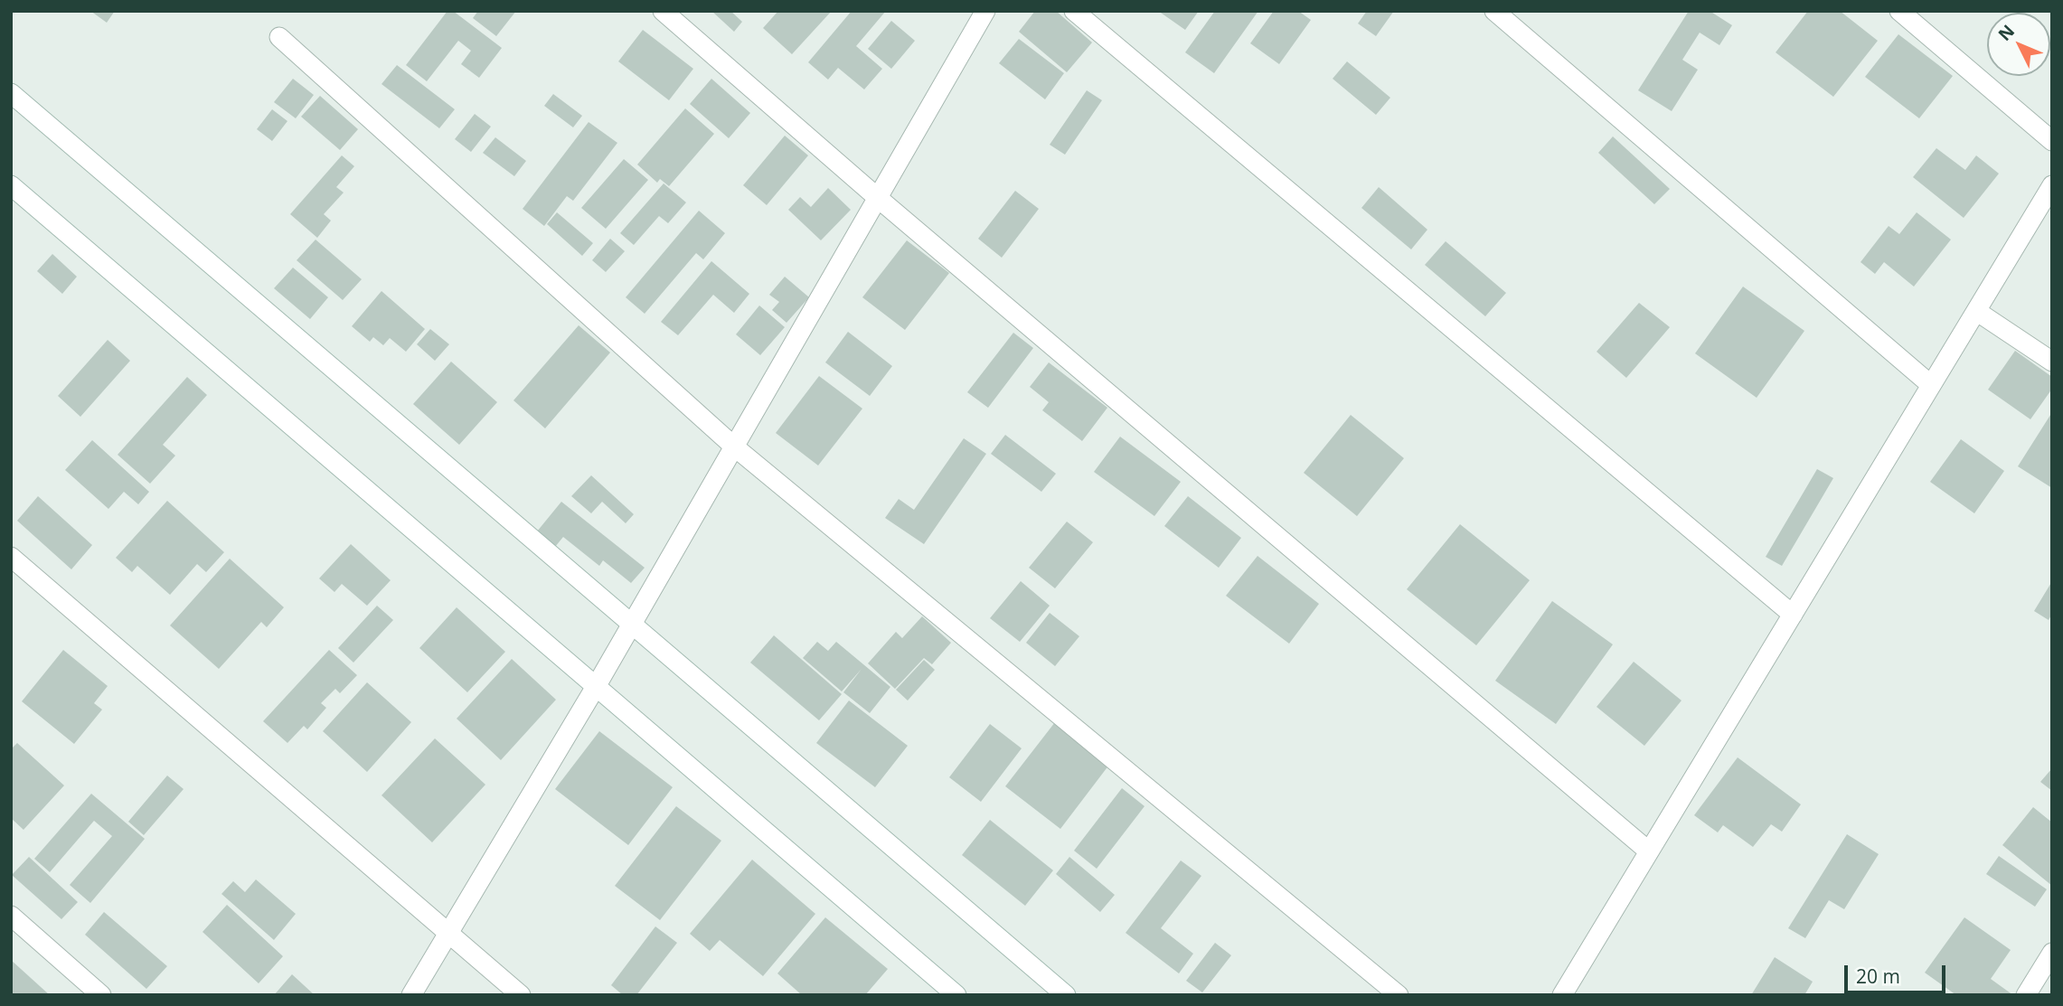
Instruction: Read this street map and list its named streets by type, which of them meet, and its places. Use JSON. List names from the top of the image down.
{
  "scale_bar": "20 m",
  "north": "top left"
}
